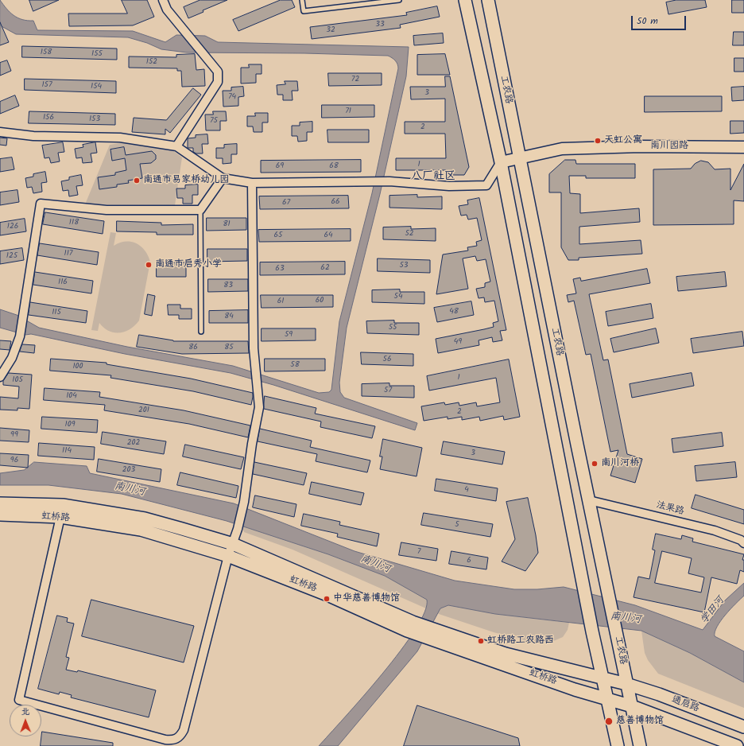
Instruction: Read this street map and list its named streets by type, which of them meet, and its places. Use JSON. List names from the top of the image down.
{
  "streets": {
    "main road": ["工农路", "虹桥路", "通启路"],
    "street": ["南川园路", "法果路"]
  },
  "crossings": [
    ["工农路", "南川园路"],
    ["工农路", "法果路"],
    ["工农路", "虹桥路"],
    ["工农路", "通启路"],
    ["虹桥路", "通启路"]
  ],
  "districts": ["八厂社区"],
  "water": ["南川河", "学田河"],
  "places": [
    "天虹公寓",
    "南通市易家桥幼儿园",
    "南通市启秀小学",
    "南川河桥",
    "中华慈善博物馆",
    "虹桥路工农路西",
    "慈善博物馆"
  ],
  "house_numbers": [
    "33",
    "32",
    "158",
    "155",
    "152",
    "72",
    "157",
    "154",
    "3",
    "74",
    "71",
    "156",
    "153",
    "75",
    "2",
    "1",
    "69",
    "68",
    "66",
    "67",
    "118",
    "81",
    "126",
    "52",
    "65",
    "64",
    "117",
    "125",
    "53",
    "62",
    "63",
    "116",
    "83",
    "54",
    "60",
    "61",
    "48",
    "115",
    "84",
    "55",
    "59",
    "49",
    "86",
    "85",
    "56",
    "58",
    "100",
    "1",
    "105",
    "57",
    "104",
    "201",
    "2",
    "109",
    "99",
    "202",
    "114",
    "3",
    "96",
    "203",
    "4",
    "5",
    "7",
    "6"
  ],
  "scale_bar": "50 m",
  "north": "top"
}
